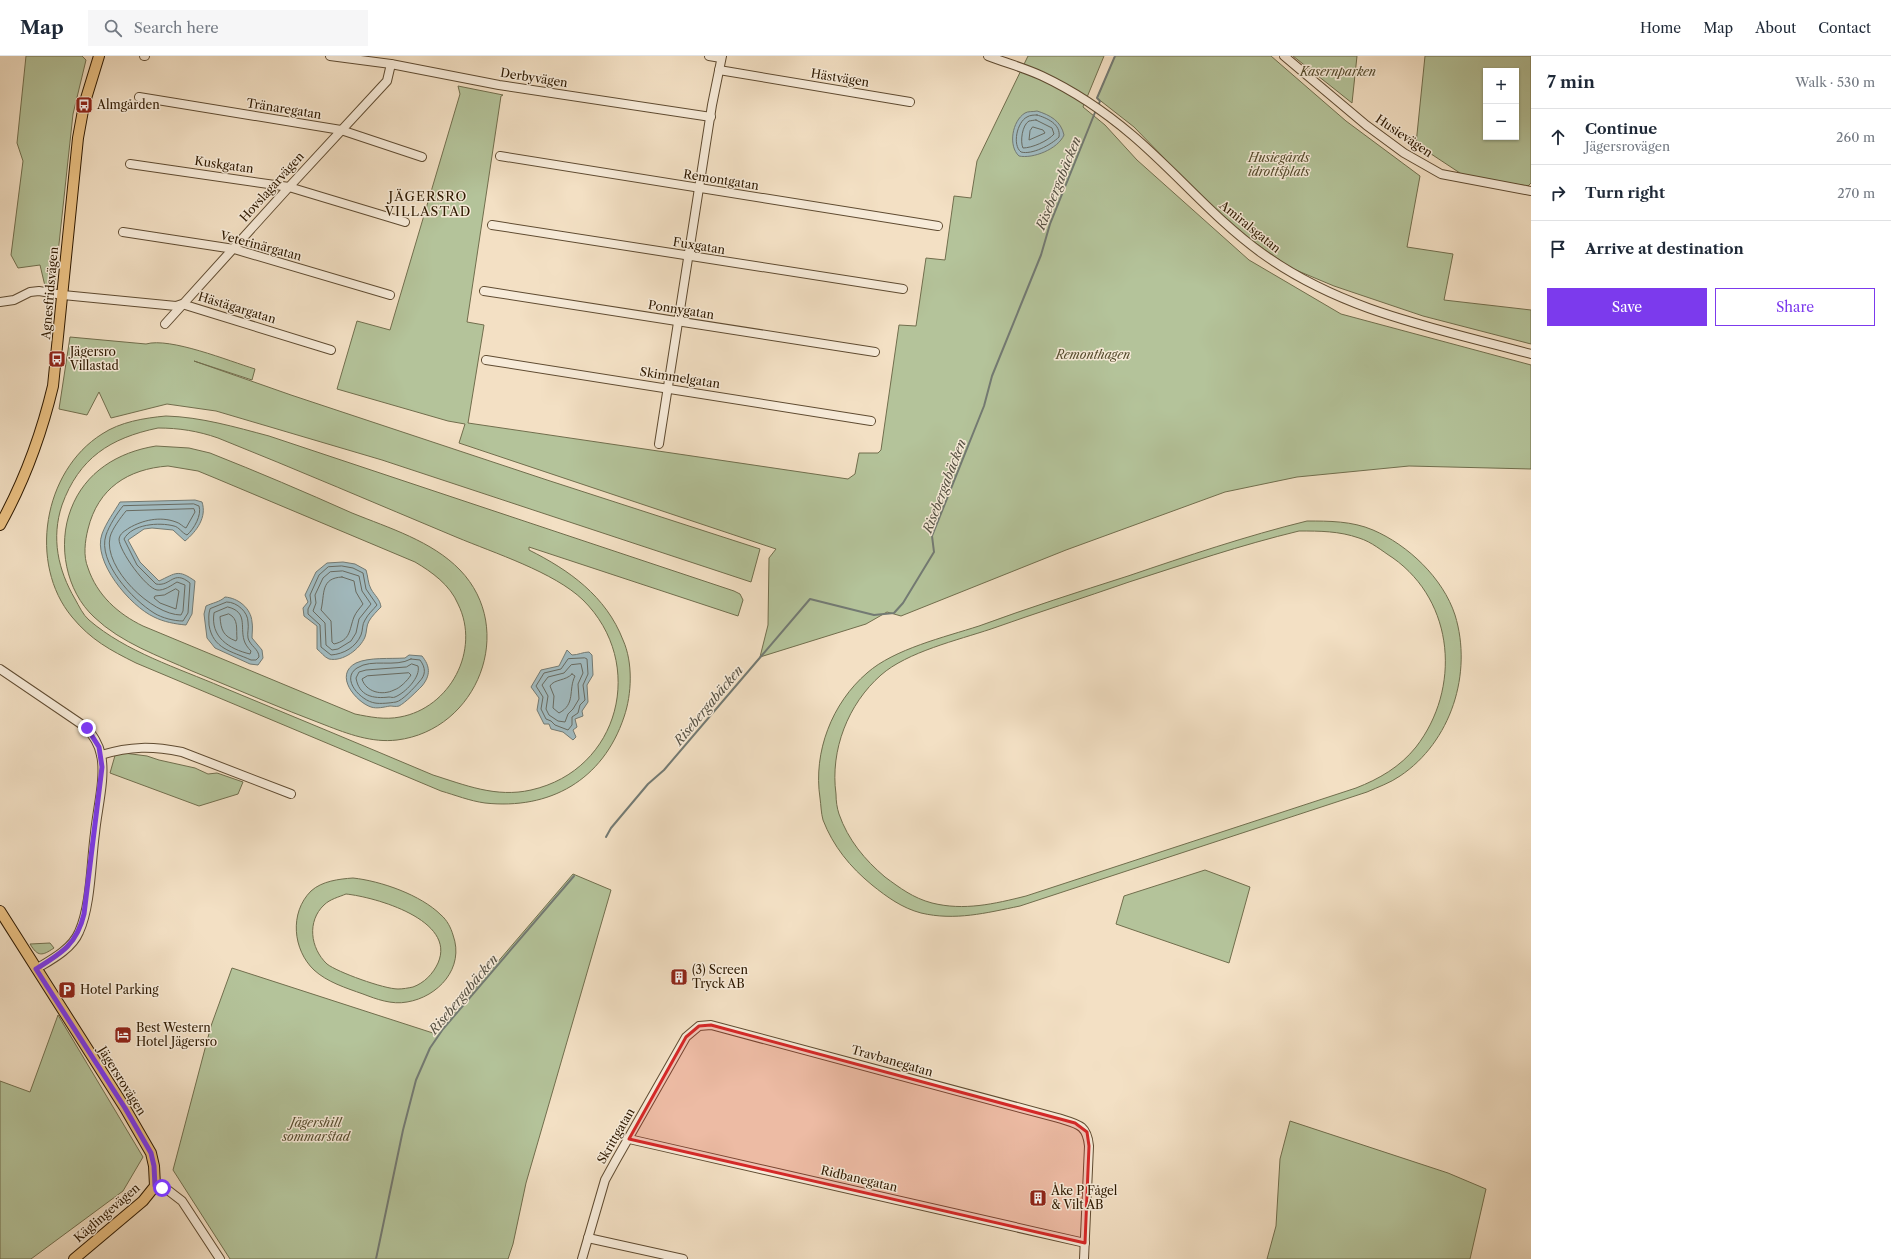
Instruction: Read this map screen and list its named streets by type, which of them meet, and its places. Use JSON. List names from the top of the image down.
{
  "streets": {
    "main road": ["Agnesfridsvägen", "Jägersrovägen", "Käglingevägen"],
    "street": [
      "Derbyvägen",
      "Hästvägen",
      "Tränaregatan",
      "Husievägen",
      "Kuskgatan",
      "Remontgatan",
      "Hovslagarvägen",
      "Amiralsgatan",
      "Veterinärgatan",
      "Fuxgatan",
      "Hästägargatan",
      "Ponnygatan",
      "Skimmelgatan",
      "Travbanegatan",
      "Skrittgatan",
      "Ridbanegatan"
    ]
  },
  "crossings": [
    ["Derbyvägen", "Hovslagarvägen"],
    ["Tränaregatan", "Hovslagarvägen"],
    ["Kuskgatan", "Hovslagarvägen"],
    ["Hovslagarvägen", "Veterinärgatan"],
    ["Hovslagarvägen", "Hästägargatan"],
    ["Agnesfridsvägen", "Hästägargatan"],
    ["Travbanegatan", "Skrittgatan"],
    ["Travbanegatan", "Ridbanegatan"],
    ["Jägersrovägen", "Käglingevägen"],
    ["Skrittgatan", "Ridbanegatan"]
  ],
  "districts": ["JÄGERSRO VILLASTAD"],
  "water": ["Risebergabäcken"],
  "parks": [
    "Kasernparken",
    "Husiegårds idrottsplats",
    "Remonthagen",
    "Jägershill sommarstad"
  ],
  "places": {
    "bus stop": ["Almgården", "Jägersro Villastad"],
    "building": ["(3) Screen Tryck AB", "Åke P Fågel & Vilt AB"],
    "parking": ["Hotel Parking"],
    "hotel": ["Best Western Hotel Jägersro"]
  },
  "page": {
    "header": "Map",
    "search": "Search here",
    "nav": [
      "Home",
      "Map",
      "About",
      "Contact"
    ],
    "heading": ["7 min", "Walk · 530 m"],
    "map_buttons": ["+", "−"],
    "list": [
      ["Continue", "Jägersrovägen", "260 m"],
      ["Turn right", "270 m"],
      "Arrive at destination"
    ],
    "buttons": ["Save", "Share"]
  }
}
